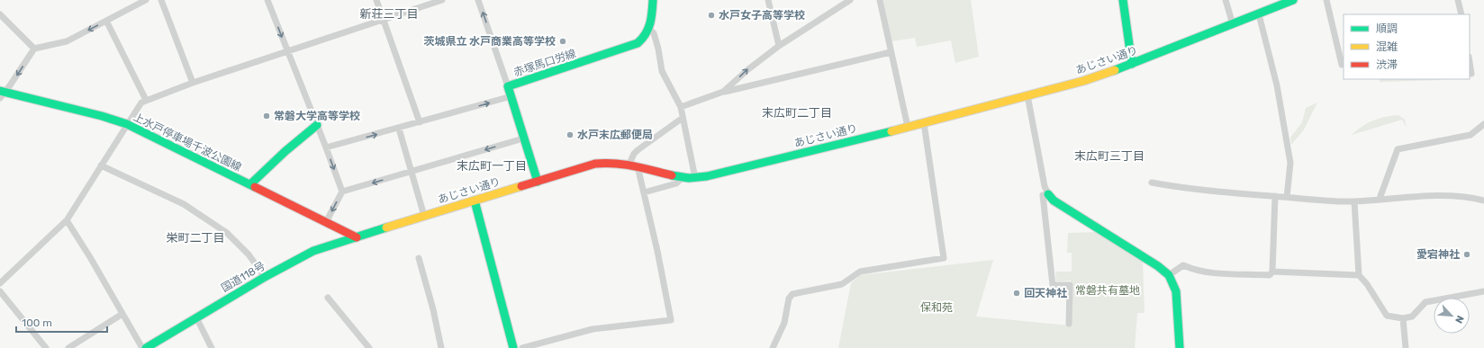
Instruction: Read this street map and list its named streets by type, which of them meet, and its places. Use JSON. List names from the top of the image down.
{
  "streets": {
    "main road": [
      "あじさい通り",
      "赤塚馬口労線",
      "上水戸停車場千波公園線",
      "国道118号"
    ]
  },
  "crossings": [
    ["あじさい通り", "赤塚馬口労線"],
    ["あじさい通り", "上水戸停車場千波公園線"],
    ["あじさい通り", "国道118号"],
    ["上水戸停車場千波公園線", "国道118号"]
  ],
  "districts": [
    "新荘三丁目",
    "末広町二丁目",
    "末広町三丁目",
    "末広町一丁目",
    "栄町二丁目"
  ],
  "parks": ["常磐共有墓地", "保和苑"],
  "places": [
    "水戸女子高等学校",
    "茨城県立 水戸商業高等学校",
    "常磐大学高等学校",
    "水戸末広郵便局",
    "愛宕神社",
    "回天神社"
  ],
  "legend": ["順調", "混雑", "渋滞"],
  "scale_bar": "100 m",
  "north": "bottom right"
}
